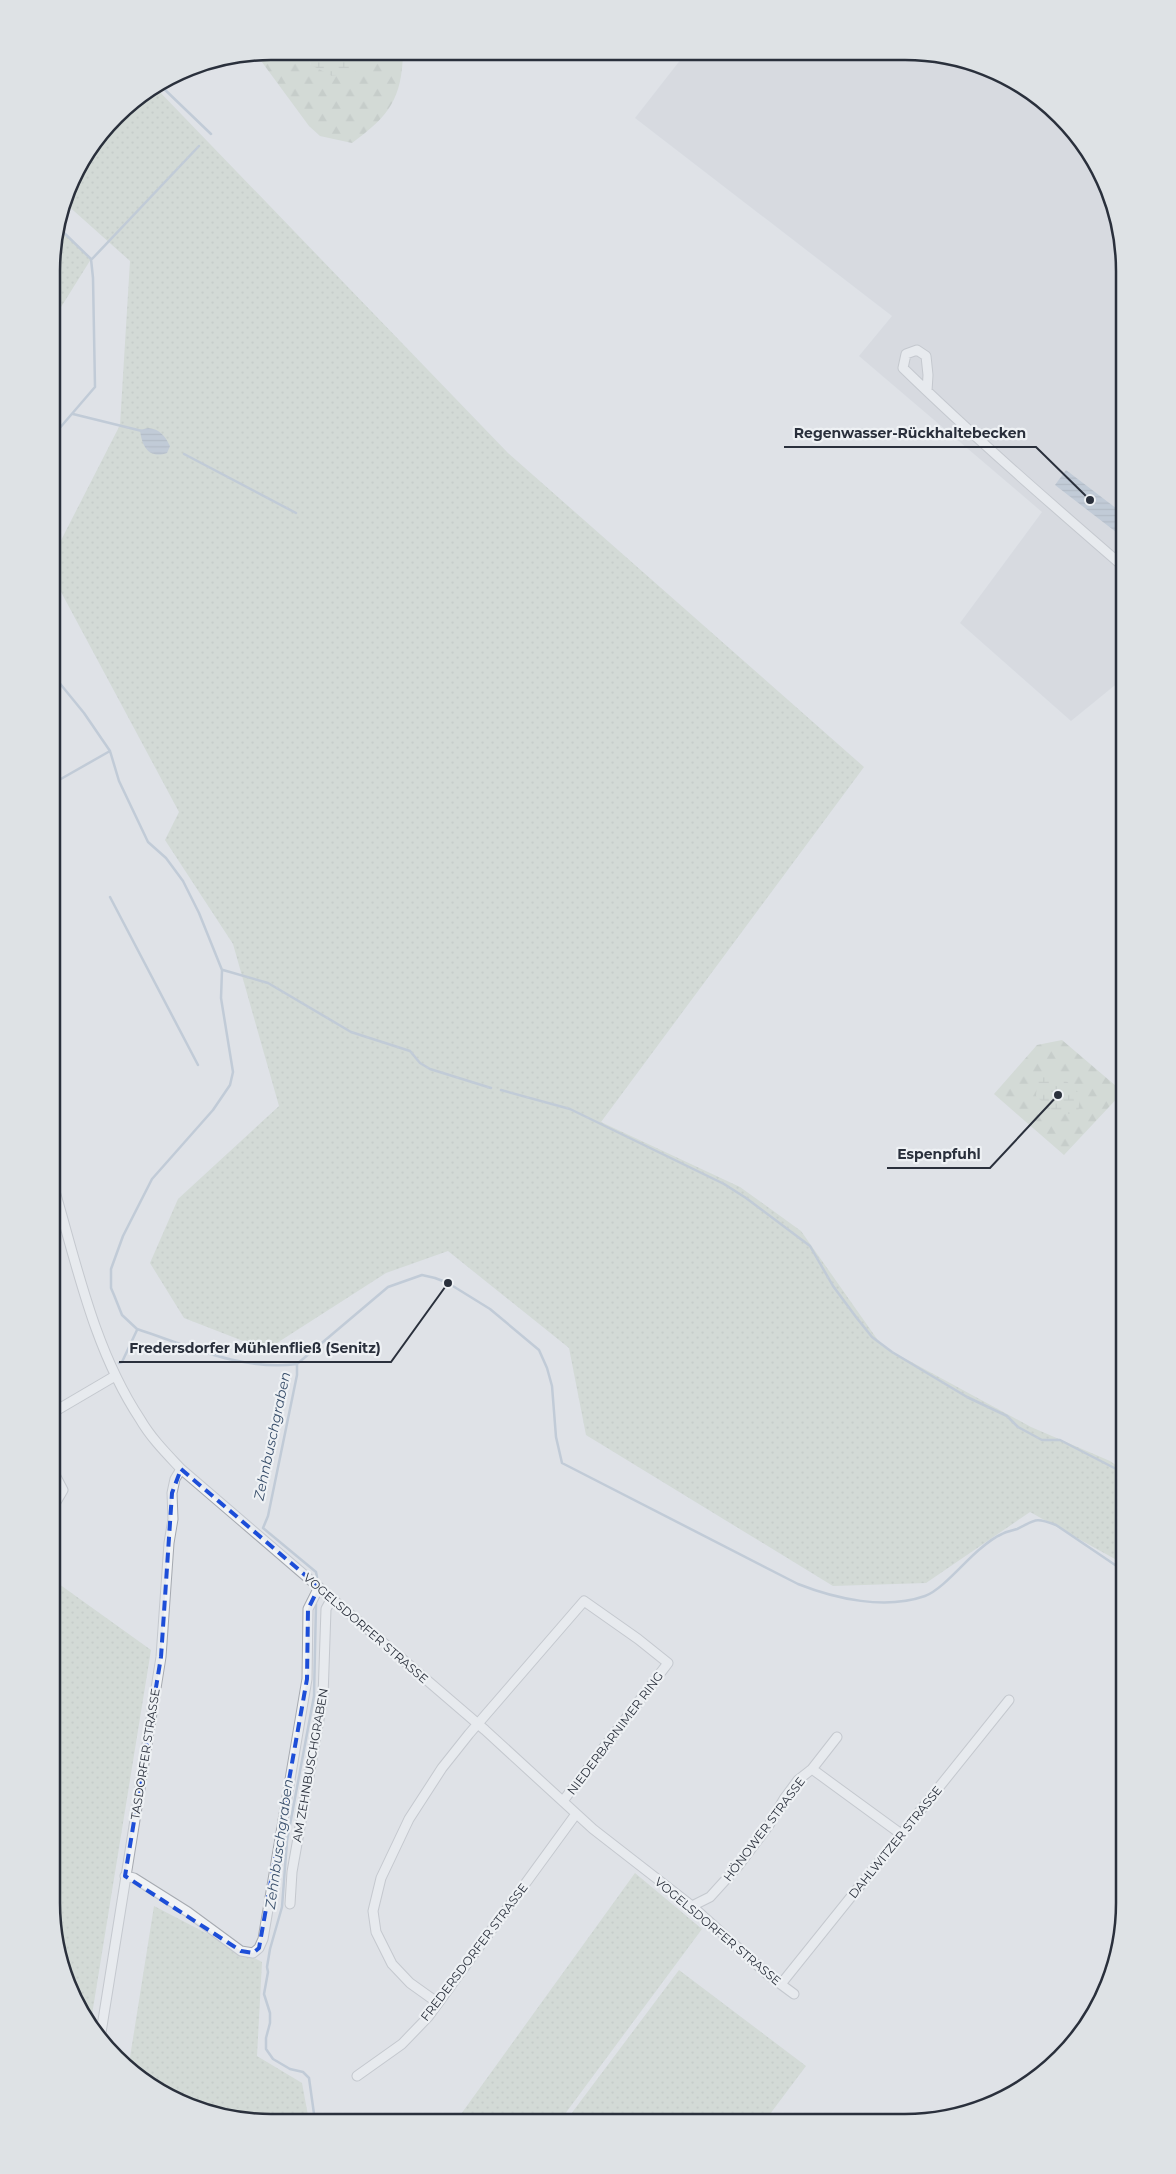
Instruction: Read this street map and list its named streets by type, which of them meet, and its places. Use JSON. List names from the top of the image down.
{
  "streets": {
    "street": [
      "VOGELSDORFER STRASSE",
      "NIEDERBARNIMER RING",
      "TASDORFER STRASSE",
      "AM ZEHNBUSCHGRABEN",
      "HÖNOWER STRASSE",
      "DAHLWITZER STRASSE",
      "FREDERSDORFER STRASSE"
    ]
  },
  "crossings": [
    ["VOGELSDORFER STRASSE", "NIEDERBARNIMER RING"],
    ["VOGELSDORFER STRASSE", "TASDORFER STRASSE"],
    ["VOGELSDORFER STRASSE", "AM ZEHNBUSCHGRABEN"],
    ["VOGELSDORFER STRASSE", "HÖNOWER STRASSE"],
    ["VOGELSDORFER STRASSE", "DAHLWITZER STRASSE"],
    ["VOGELSDORFER STRASSE", "FREDERSDORFER STRASSE"],
    ["TASDORFER STRASSE", "AM ZEHNBUSCHGRABEN"],
    ["HÖNOWER STRASSE", "DAHLWITZER STRASSE"]
  ],
  "water": ["Zehnbuschgraben"],
  "places": ["Regenwasser-Rückhaltebecken", "Espenpfuhl", "Fredersdorfer Mühlenfließ (Senitz)"]
}
